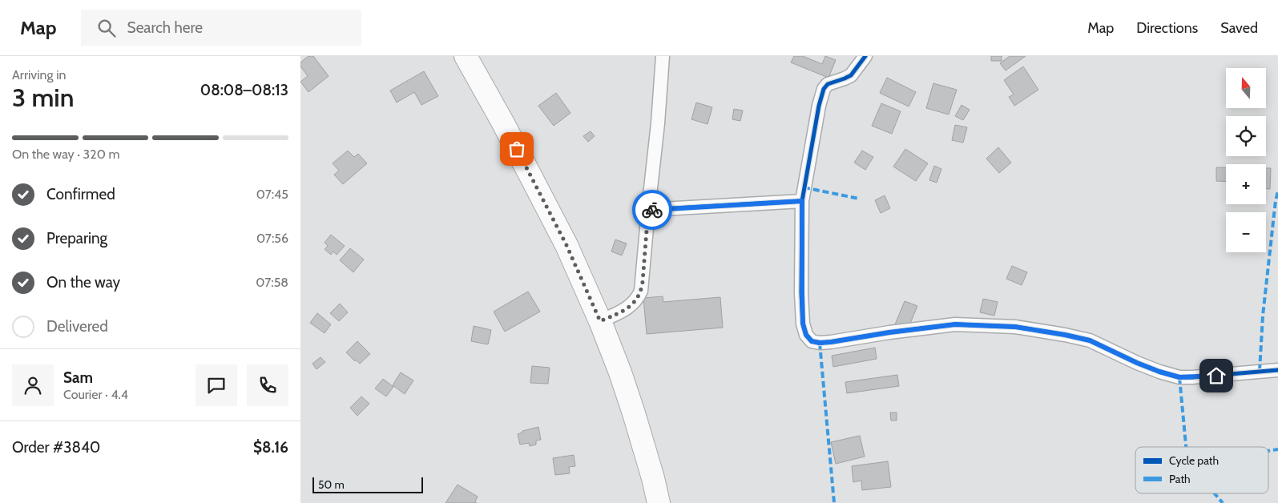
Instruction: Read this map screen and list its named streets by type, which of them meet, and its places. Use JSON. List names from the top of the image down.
{
  "legend": ["Cycle path", "Path"],
  "scale_bar": "50 m",
  "north": "top",
  "page": {
    "header": "Map",
    "search": "Search here",
    "nav": ["Map", "Directions", "Saved"],
    "heading": ["3 min", "Arriving in", "08:08–08:13"],
    "panel": [
      "Sam",
      "Courier · 4.4",
      "Order #3840",
      "$8.16"
    ],
    "map_buttons": ["+", "−"],
    "bar": "On the way · 320 m",
    "list": [
      ["Confirmed", "07:45"],
      ["Preparing", "07:56"],
      ["On the way", "07:58"],
      "Delivered"
    ],
    "scale": "50 m"
  }
}
